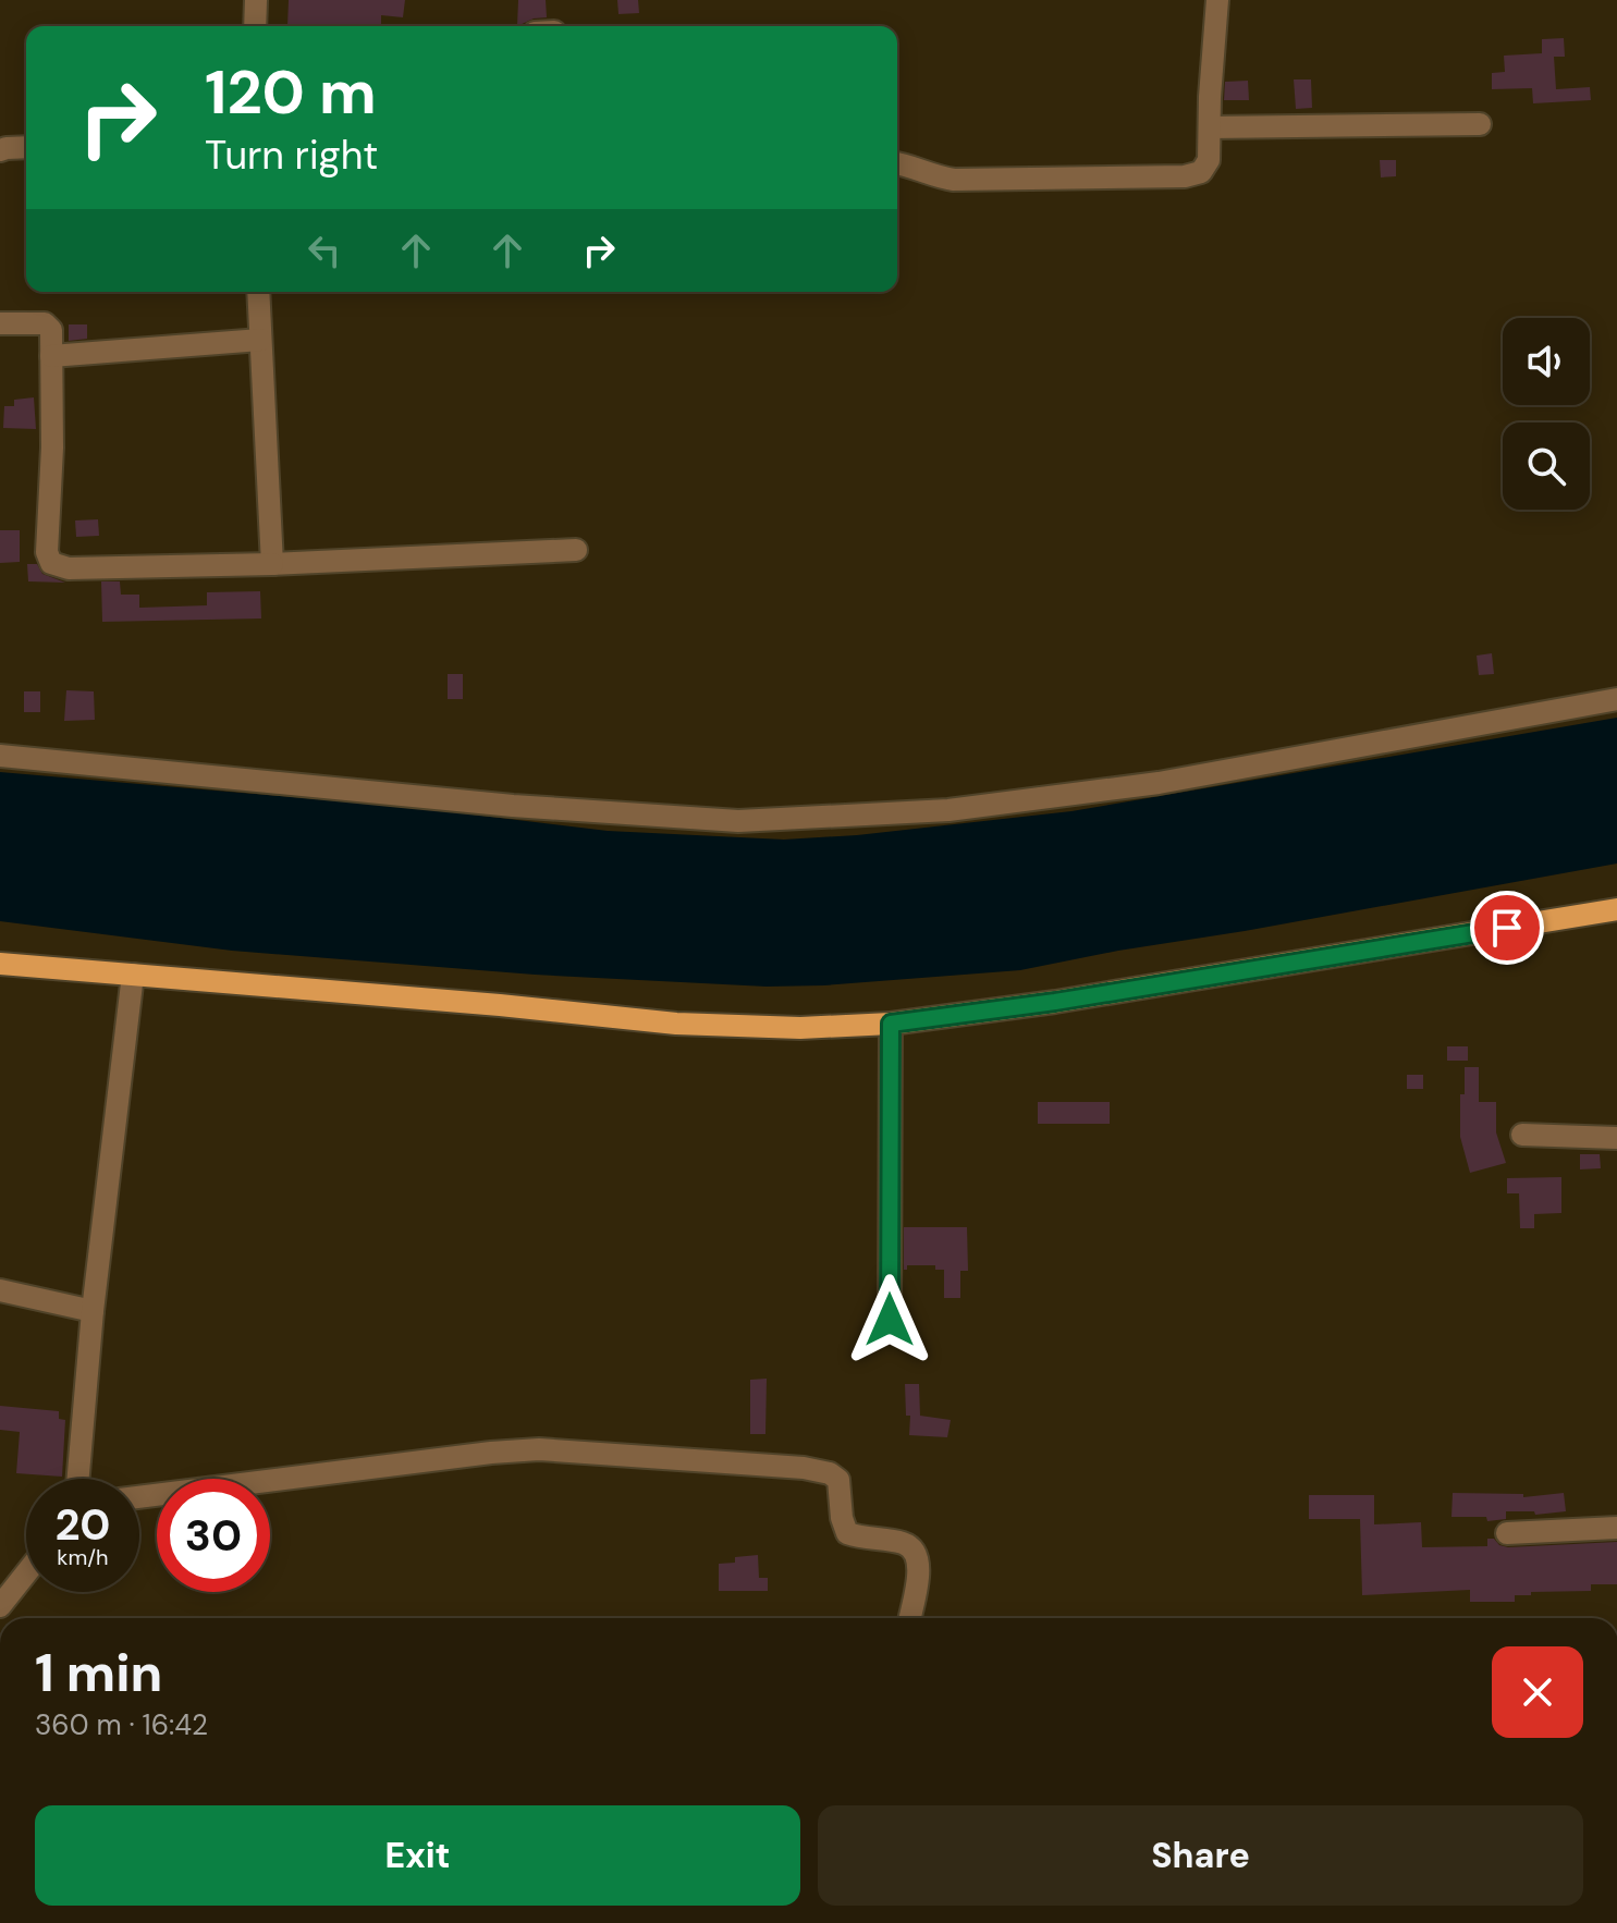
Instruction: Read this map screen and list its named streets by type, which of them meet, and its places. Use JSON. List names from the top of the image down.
{
  "page": {
    "turn": ["120 m", "Turn right"],
    "speed": "20 km/h",
    "limit": "30",
    "heading": ["1 min", "360 m · 16:42"],
    "buttons": ["Exit", "Share"]
  }
}
